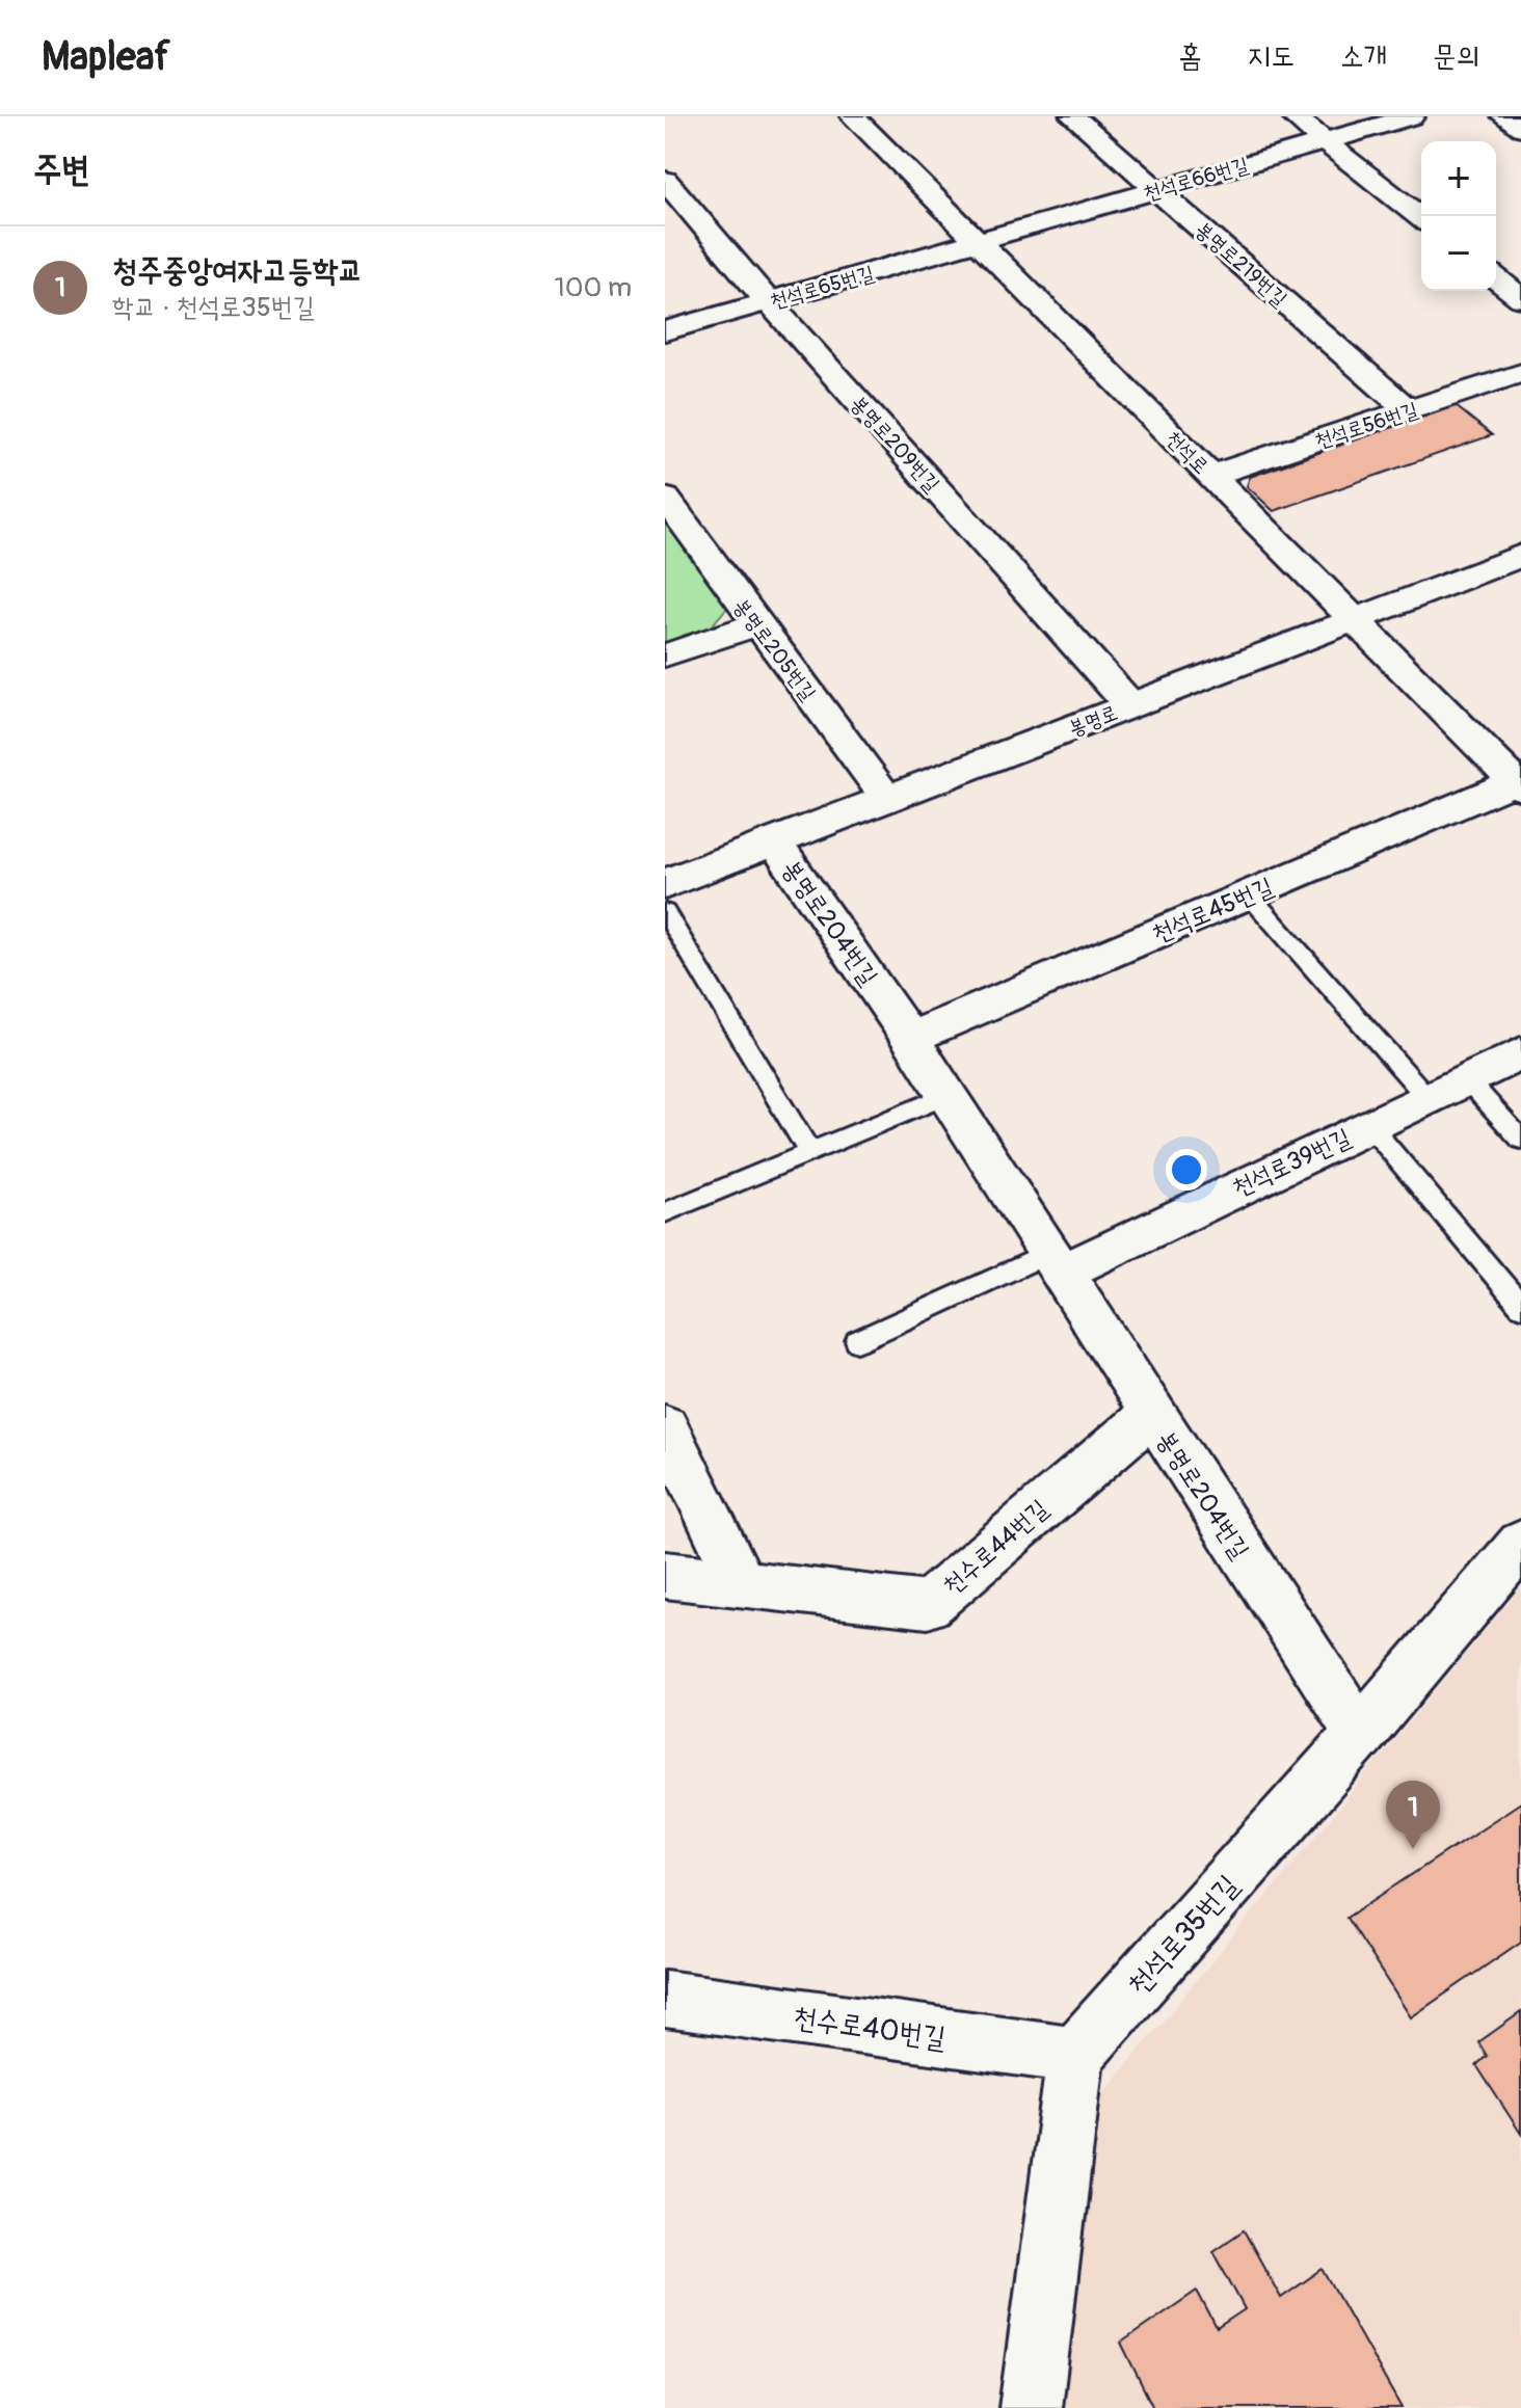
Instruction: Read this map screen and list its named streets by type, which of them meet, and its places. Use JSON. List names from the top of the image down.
{
  "streets": {
    "street": [
      "천석로66번길",
      "봉명로219번길",
      "천석로65번길",
      "천석로56번길",
      "봉명로209번길",
      "천석로",
      "봉명로205번길",
      "봉명로",
      "천석로45번길",
      "봉명로204번길",
      "천석로39번길",
      "천수로44번길",
      "천석로35번길",
      "천수로40번길"
    ]
  },
  "crossings": [
    ["천석로66번길", "봉명로219번길"],
    ["천석로66번길", "천석로65번길"],
    ["천석로66번길", "천석로"],
    ["봉명로219번길", "천석로56번길"],
    ["천석로65번길", "봉명로209번길"],
    ["천석로65번길", "천석로"],
    ["천석로56번길", "천석로"],
    ["봉명로209번길", "봉명로"],
    ["천석로", "봉명로"],
    ["천석로", "천석로45번길"],
    ["봉명로205번길", "봉명로"],
    ["봉명로", "봉명로204번길"],
    ["천석로45번길", "봉명로204번길"],
    ["봉명로204번길", "천석로39번길"],
    ["봉명로204번길", "천수로44번길"],
    ["봉명로204번길", "천석로35번길"],
    ["천석로35번길", "천수로40번길"]
  ],
  "page": {
    "header": "Mapleaf",
    "nav": [
      "홈",
      "지도",
      "소개",
      "문의"
    ],
    "heading": "주변",
    "map_buttons": ["+", "−"],
    "list": [
      {
        "mark": "1",
        "name": "청주중앙여자고등학교",
        "note": "학교 · 천석로35번길",
        "value": "100 m"
      }
    ],
    "pins": "1"
  }
}
